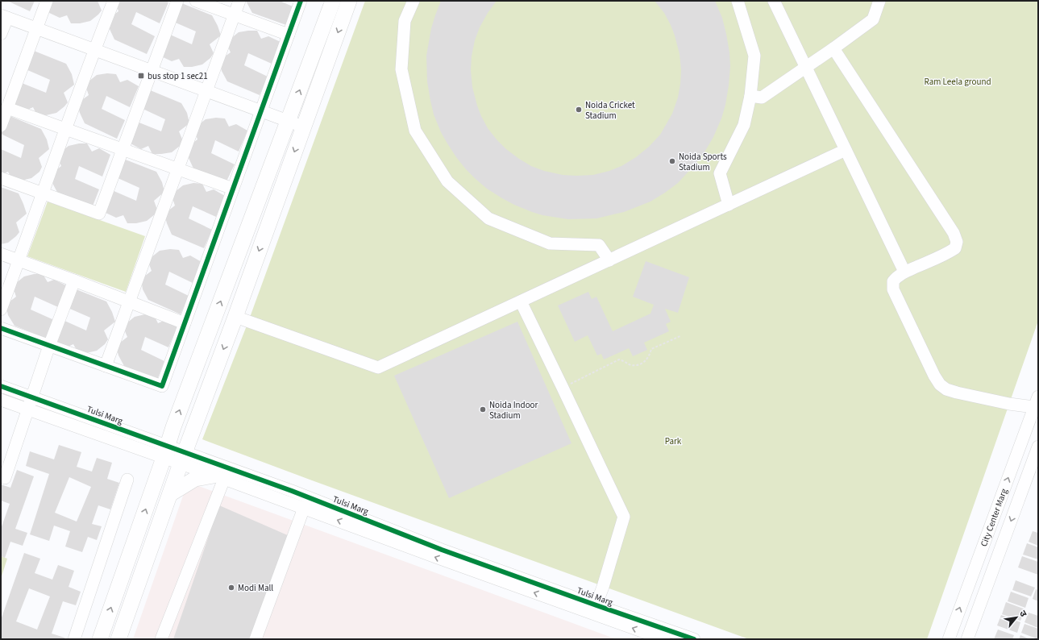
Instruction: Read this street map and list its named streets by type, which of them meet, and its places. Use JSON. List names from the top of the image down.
{
  "streets": {
    "street": ["Tulsi Marg", "City Center Marg"]
  },
  "parks": ["Ram Leela ground", "Park"],
  "places": {
    "transit": ["bus stop 1 sec21"],
    "other": [
      "Noida Cricket Stadium",
      "Noida Sports Stadium",
      "Noida Indoor Stadium",
      "Modi Mall"
    ]
  },
  "north": "top right"
}
